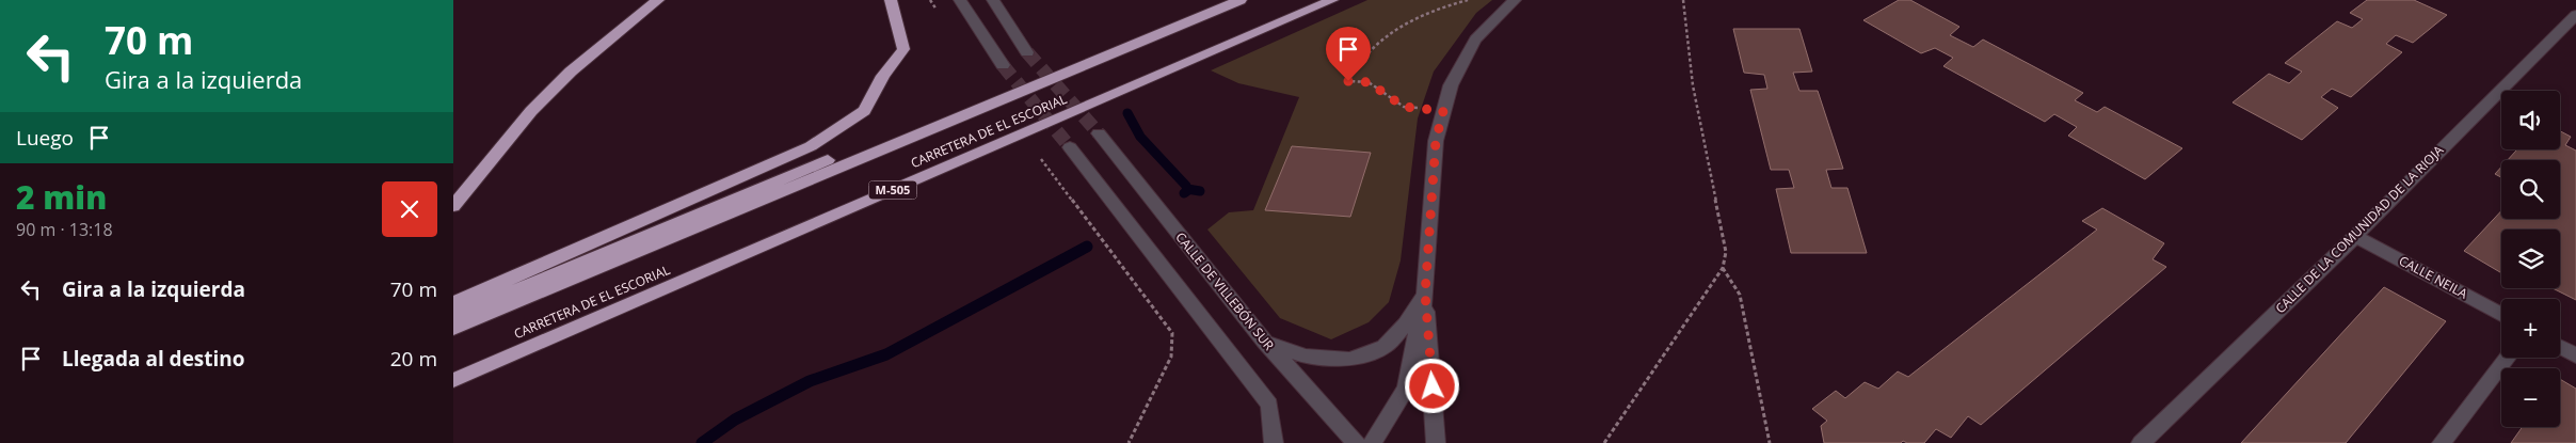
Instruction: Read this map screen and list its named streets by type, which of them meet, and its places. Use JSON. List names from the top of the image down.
{
  "streets": {
    "highway": ["CARRETERA DE EL ESCORIAL", "M-505"],
    "street": ["CALLE DE LA COMUNIDAD DE LA RIOJA", "CALLE NEILA", "CALLE DE VILLEBÓN SUR"]
  },
  "crossings": [
    ["CALLE DE LA COMUNIDAD DE LA RIOJA", "CALLE NEILA"]
  ],
  "page": {
    "turn": ["70 m", "Gira a la izquierda"],
    "map_buttons": ["+", "−"],
    "then": "Luego",
    "heading": ["2 min", "90 m · 13:18"],
    "list": [
      {
        "name": "Gira a la izquierda",
        "value": "70 m"
      },
      {
        "name": "Llegada al destino",
        "value": "20 m"
      }
    ]
  }
}
